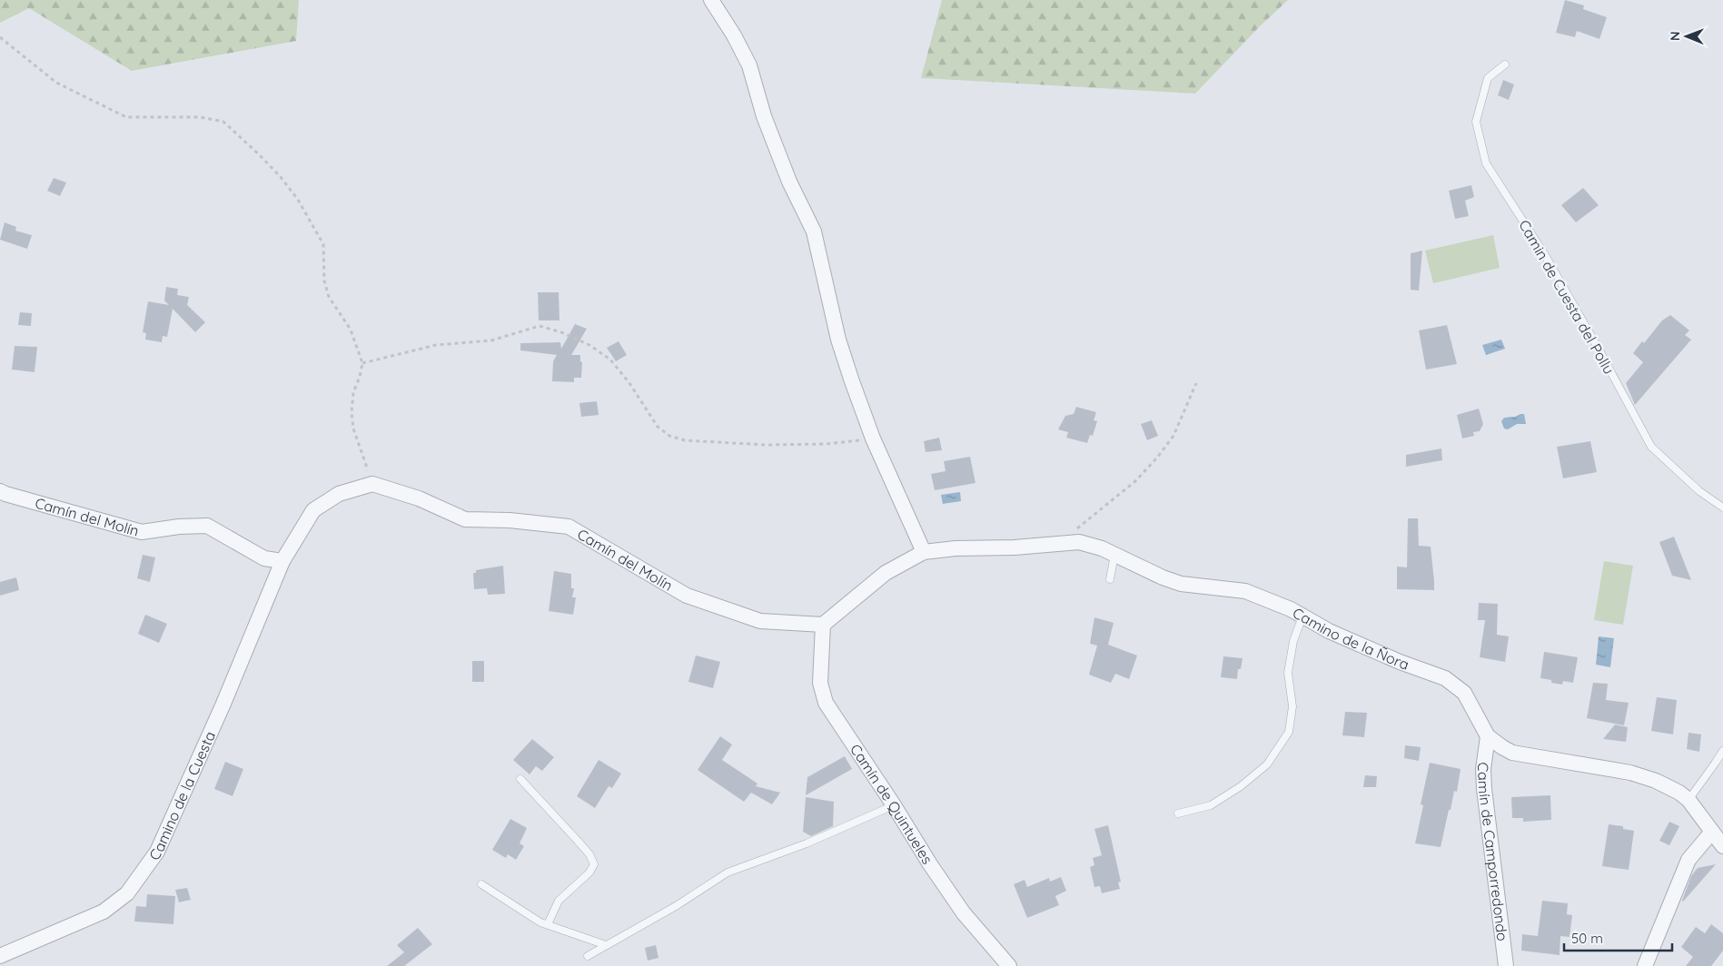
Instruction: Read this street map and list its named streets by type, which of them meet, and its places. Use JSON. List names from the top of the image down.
{
  "streets": {
    "street": [
      "Camín del Molín",
      "Camino de la Ñora",
      "Camino de la Cuesta",
      "Camín de Quintueles",
      "Camín de Camporredondo"
    ],
    "lane": ["Camin de Cuesta del Pollu"]
  },
  "crossings": [
    ["Camín del Molín", "Camino de la Cuesta"],
    ["Camín del Molín", "Camín de Quintueles"],
    ["Camino de la Ñora", "Camín de Camporredondo"]
  ],
  "scale_bar": "50 m",
  "north": "left"
}
